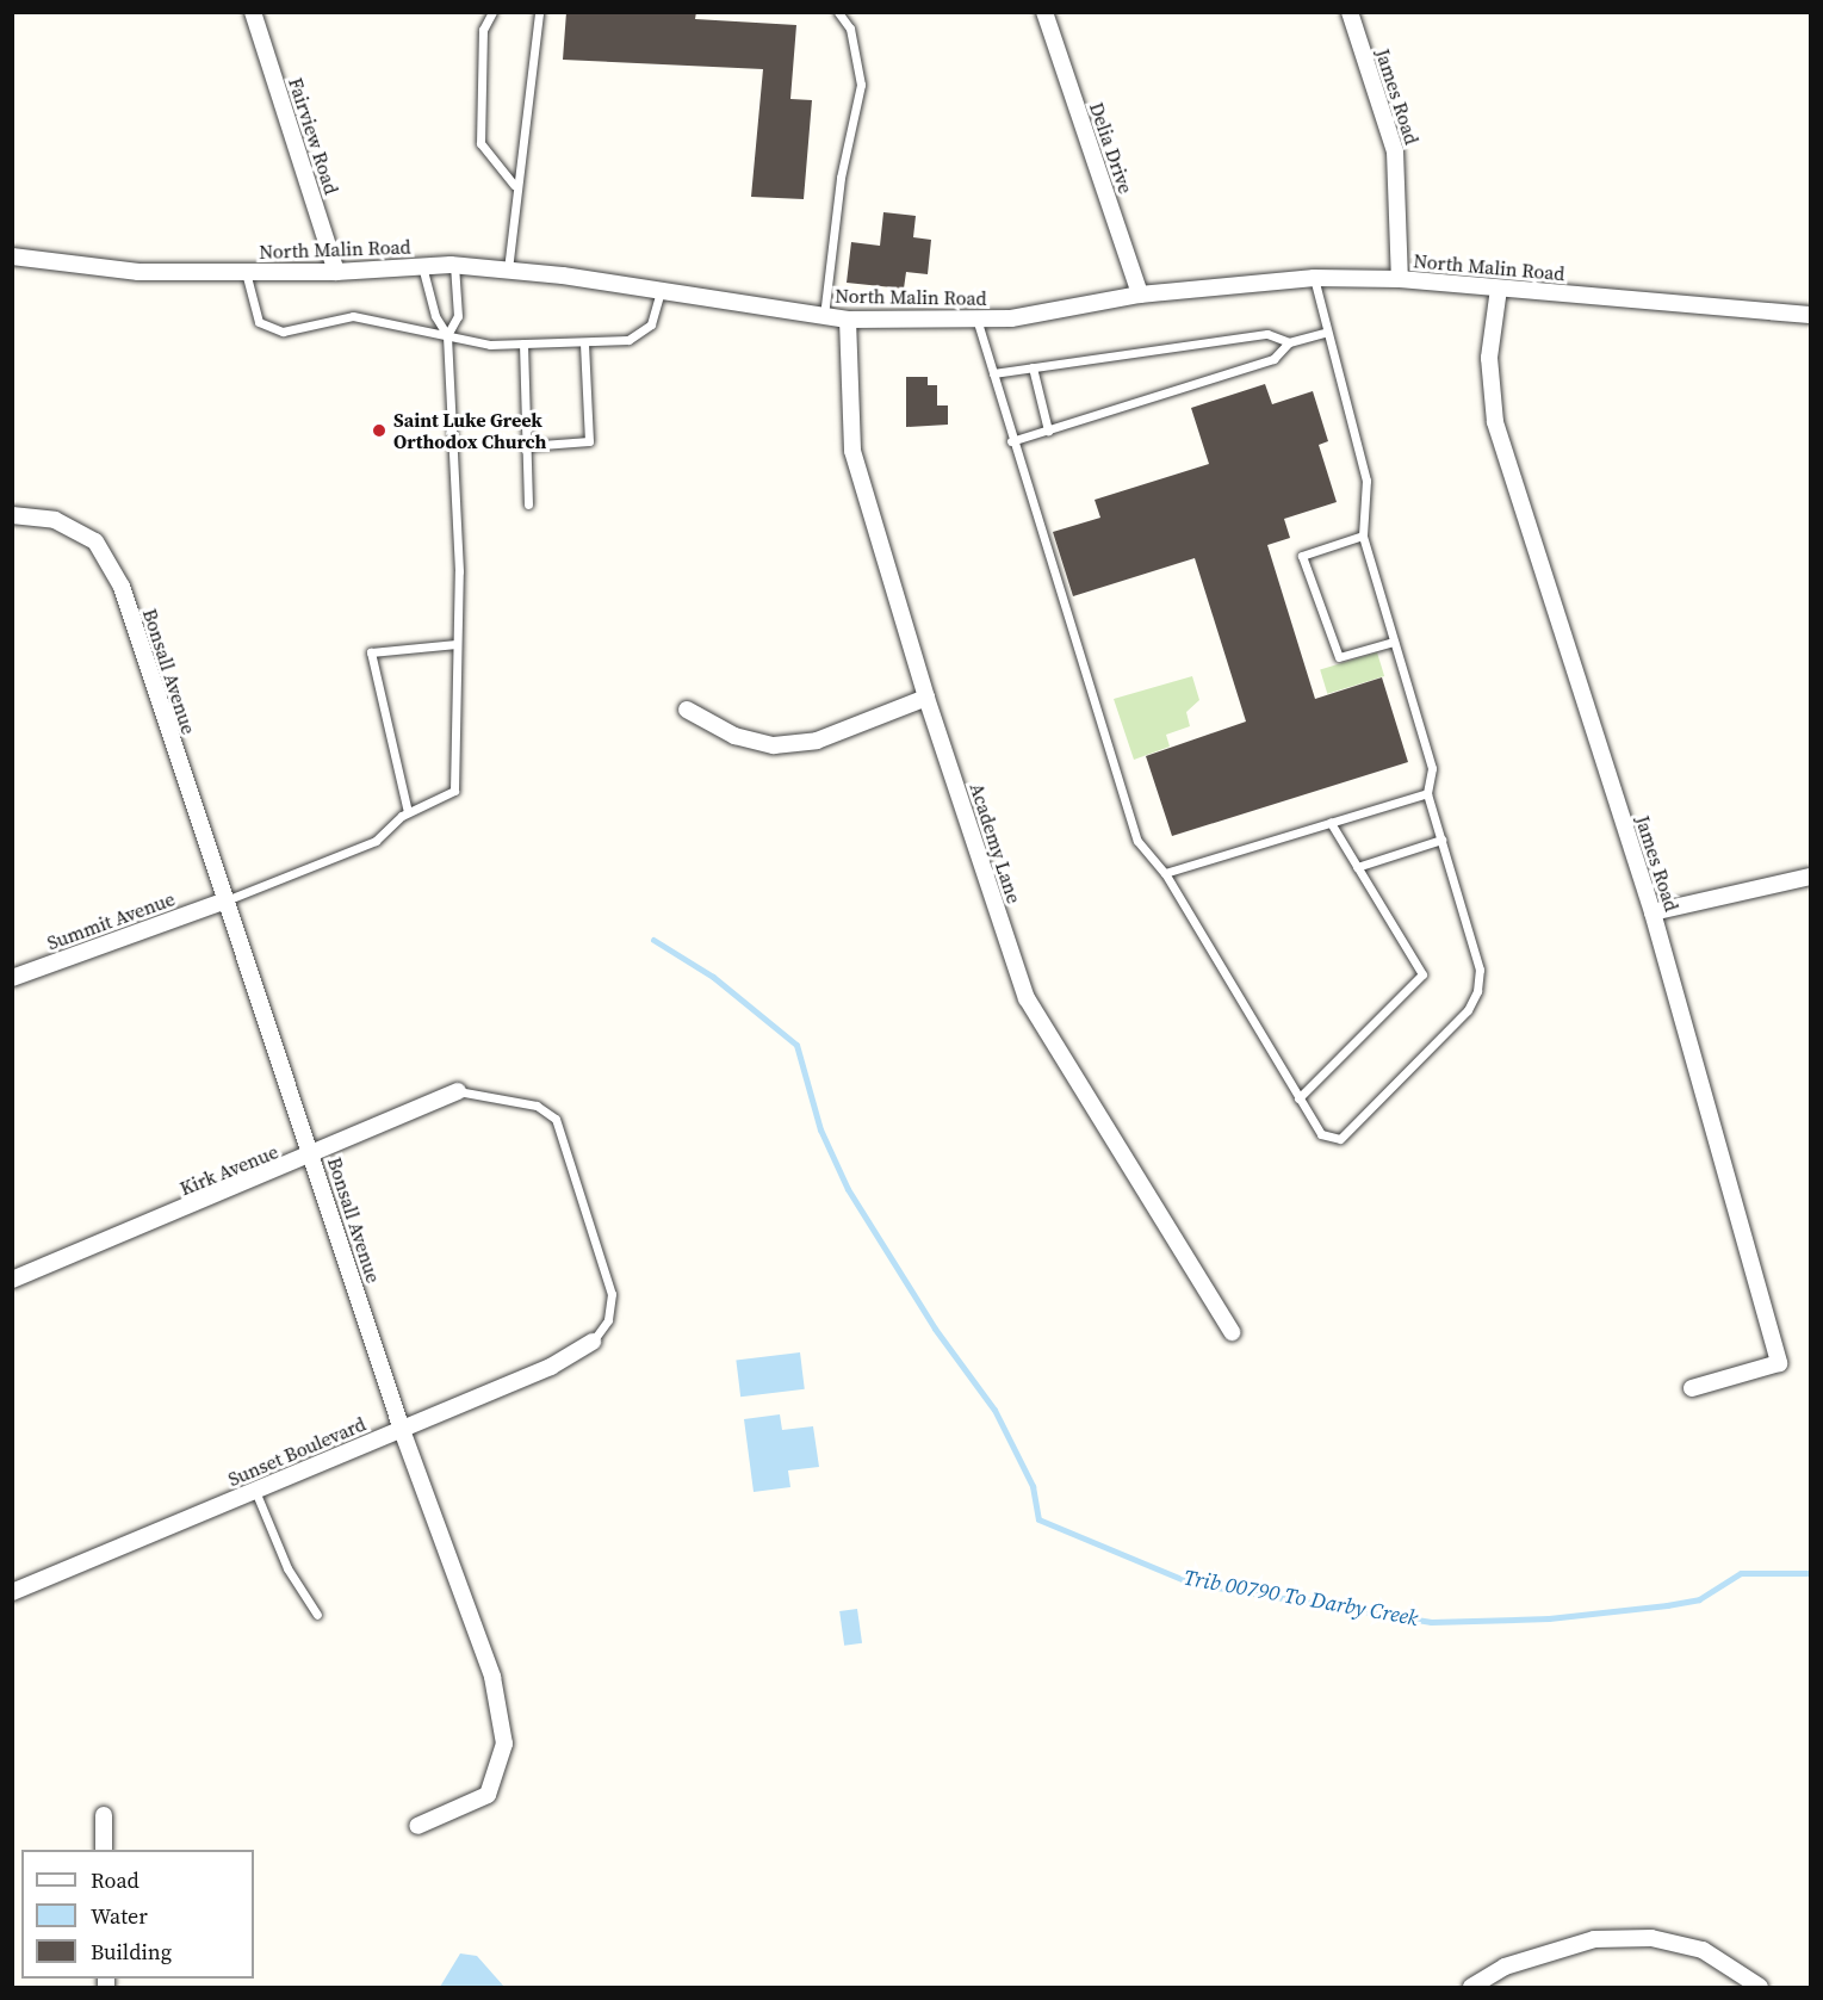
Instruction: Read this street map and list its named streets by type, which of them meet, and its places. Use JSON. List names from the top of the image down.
{
  "streets": {
    "street": [
      "James Road",
      "Fairview Road",
      "Delia Drive",
      "North Malin Road",
      "Bonsall Avenue",
      "Academy Lane",
      "Summit Avenue",
      "Kirk Avenue",
      "Sunset Boulevard"
    ]
  },
  "crossings": [
    ["James Road", "North Malin Road"],
    ["Fairview Road", "North Malin Road"],
    ["Delia Drive", "North Malin Road"],
    ["North Malin Road", "Academy Lane"],
    ["Bonsall Avenue", "Summit Avenue"],
    ["Bonsall Avenue", "Kirk Avenue"],
    ["Bonsall Avenue", "Sunset Boulevard"]
  ],
  "water": ["Trib 00790 To Darby Creek"],
  "places": ["Saint Luke Greek Orthodox Church"],
  "legend": ["Road", "Water", "Building"]
}
